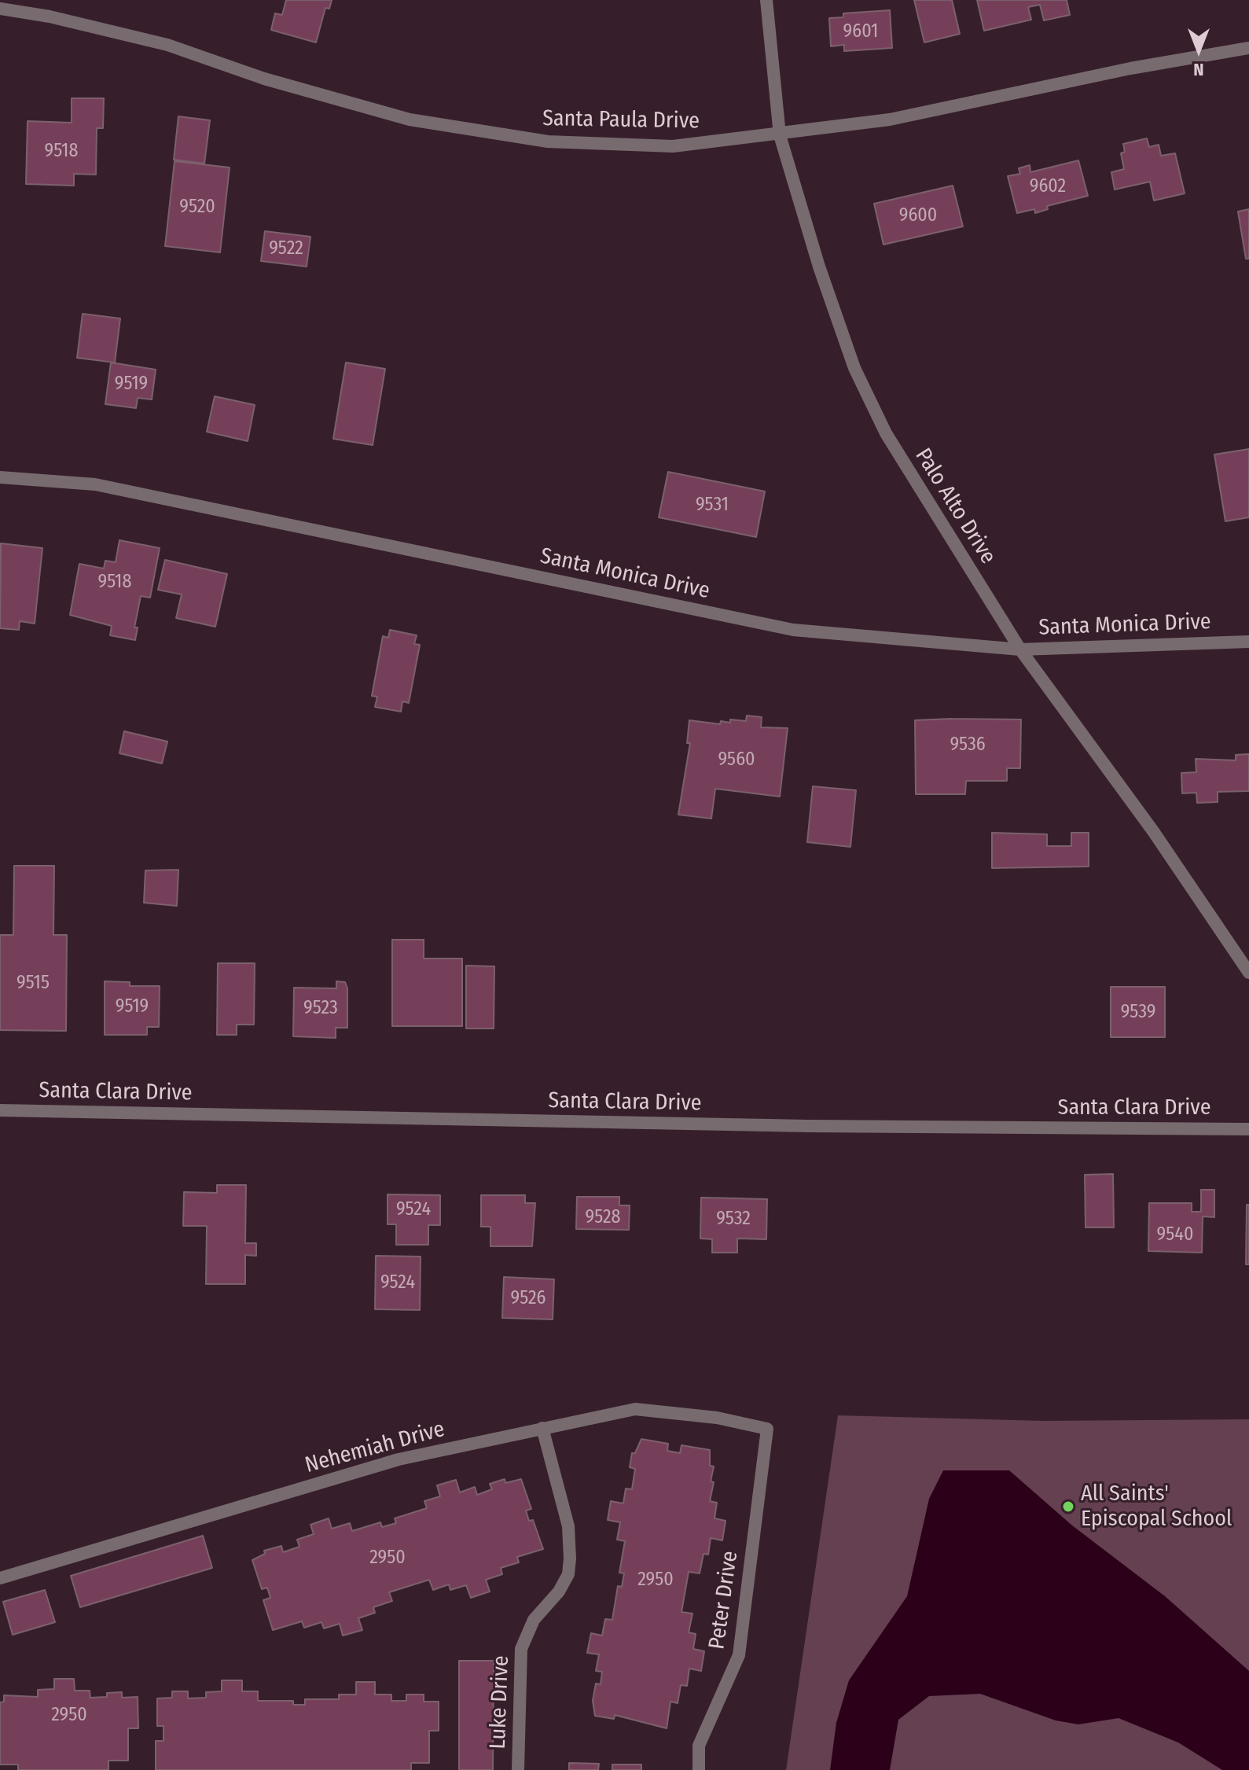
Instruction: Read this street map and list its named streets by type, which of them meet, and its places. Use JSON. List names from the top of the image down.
{
  "streets": {
    "street": [
      "Santa Paula Drive",
      "Palo Alto Drive",
      "Santa Monica Drive",
      "Santa Clara Drive",
      "Nehemiah Drive",
      "Peter Drive",
      "Luke Drive"
    ]
  },
  "crossings": [
    ["Santa Paula Drive", "Palo Alto Drive"],
    ["Palo Alto Drive", "Santa Monica Drive"],
    ["Nehemiah Drive", "Peter Drive"],
    ["Nehemiah Drive", "Luke Drive"]
  ],
  "places": ["All Saints' Episcopal School"],
  "house_numbers": [
    "9601",
    "9518",
    "9602",
    "9520",
    "9600",
    "9522",
    "9519",
    "9531",
    "9518",
    "9536",
    "9560",
    "9515",
    "9519",
    "9523",
    "9539",
    "9524",
    "9528",
    "9532",
    "9540",
    "9524",
    "9526",
    "2950",
    "2950",
    "2950"
  ],
  "north": "bottom"
}
